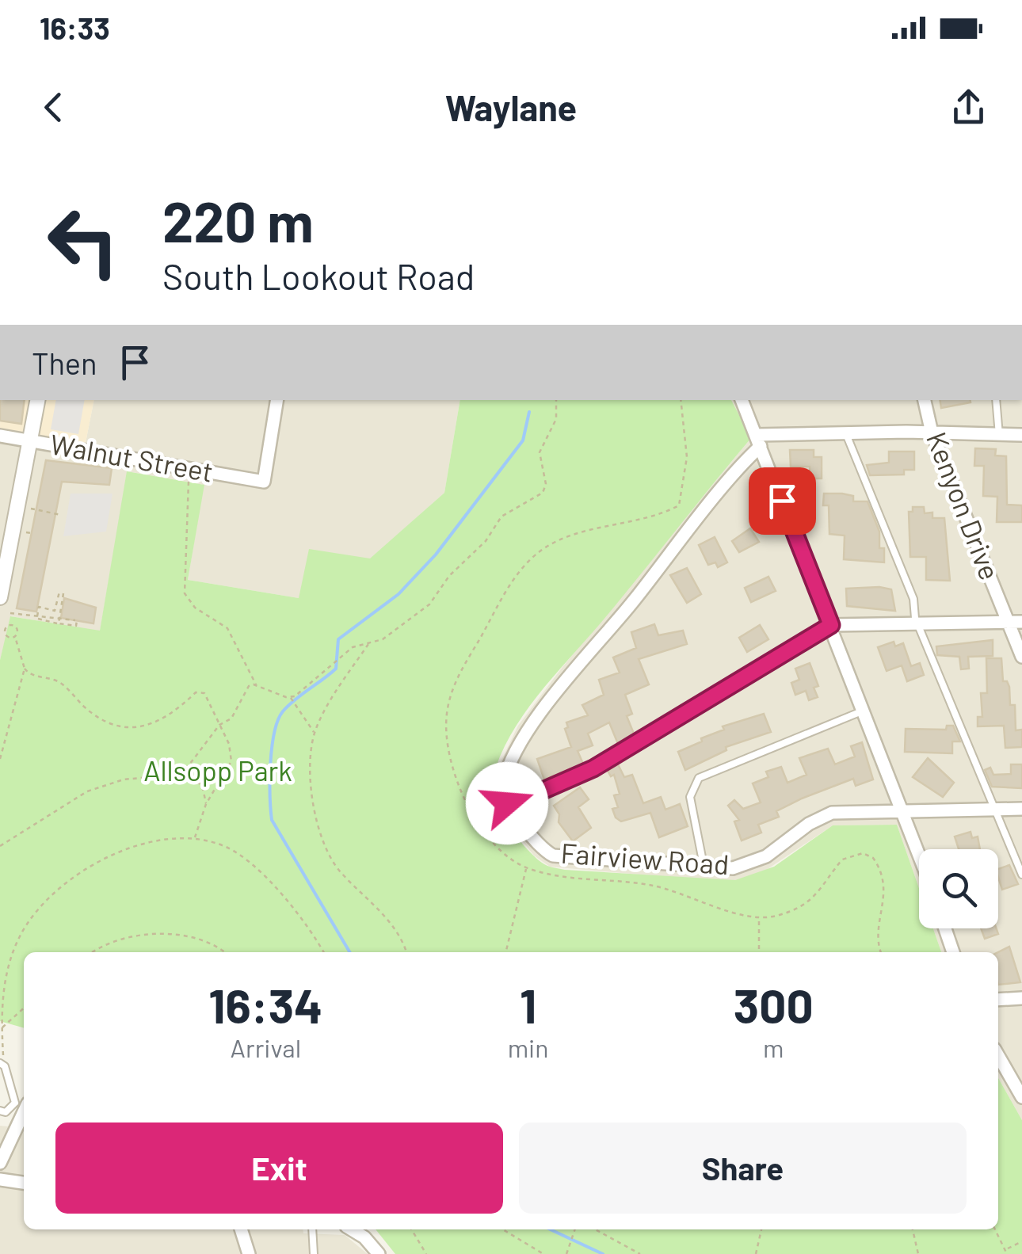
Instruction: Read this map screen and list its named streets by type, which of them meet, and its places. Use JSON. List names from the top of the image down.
{
  "streets": {
    "street": ["Walnut Street", "Kenyon Drive", "Fairview Road"]
  },
  "parks": ["Allsopp Park"],
  "page": {
    "status": "16:33",
    "header": "Waylane",
    "turn": ["220 m", "South Lookout Road"],
    "then": "Then",
    "eta": [
      "16:34",
      "Arrival",
      "1",
      "min",
      "300",
      "m"
    ],
    "buttons": ["Exit", "Share"]
  }
}
